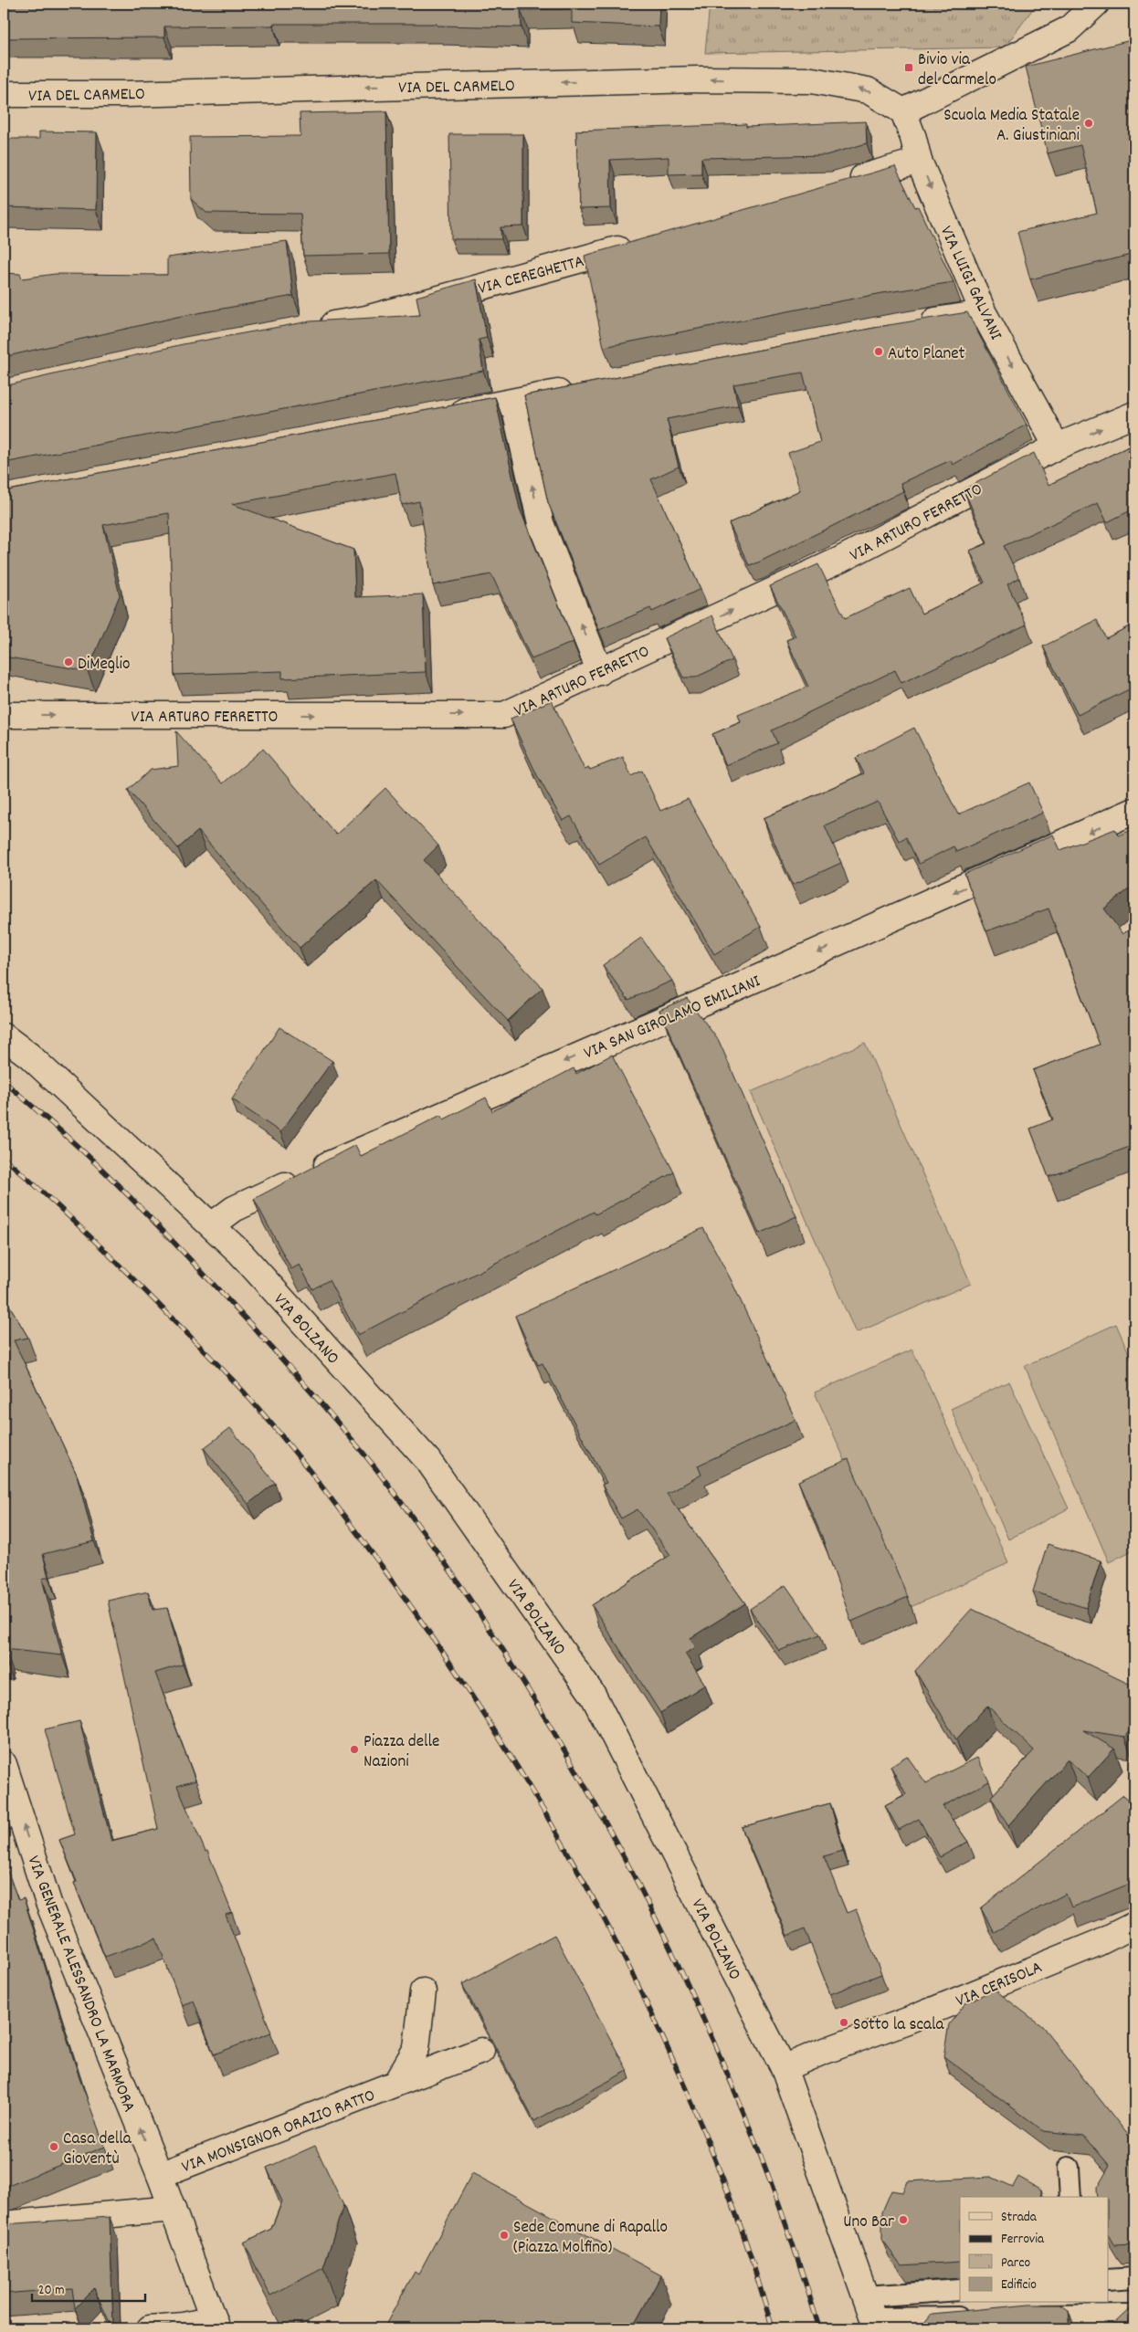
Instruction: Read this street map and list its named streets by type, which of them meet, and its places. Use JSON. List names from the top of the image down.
{
  "streets": {
    "street": [
      "VIA DEL CARMELO",
      "VIA CEREGHETTA",
      "VIA LUIGI GALVANI",
      "VIA ARTURO FERRETTO",
      "VIA SAN GIROLAMO EMILIANI",
      "VIA BOLZANO",
      "VIA CERISOLA",
      "VIA GENERALE ALESSANDRO LA MARMORA",
      "VIA MONSIGNOR ORAZIO RATTO"
    ]
  },
  "crossings": [
    ["VIA DEL CARMELO", "VIA LUIGI GALVANI"],
    ["VIA LUIGI GALVANI", "VIA ARTURO FERRETTO"],
    ["VIA SAN GIROLAMO EMILIANI", "VIA BOLZANO"],
    ["VIA BOLZANO", "VIA CERISOLA"],
    ["VIA GENERALE ALESSANDRO LA MARMORA", "VIA MONSIGNOR ORAZIO RATTO"]
  ],
  "one_way": [
    "VIA DEL CARMELO",
    "VIA LUIGI GALVANI",
    "VIA ARTURO FERRETTO",
    "VIA SAN GIROLAMO EMILIANI",
    "VIA GENERALE ALESSANDRO LA MARMORA"
  ],
  "places": {
    "transit": ["Bivio via del Carmelo"],
    "other": [
      "Scuola Media Statale A. Giustiniani",
      "Auto Planet",
      "DiMeglio",
      "Piazza delle Nazioni",
      "Sotto la scala",
      "Casa della Gioventù",
      "Uno Bar",
      "Sede Comune di Rapallo (Piazza Molfino)"
    ]
  },
  "legend": [
    "Strada",
    "Ferrovia",
    "Parco",
    "Edificio"
  ],
  "scale_bar": "20 m"
}
